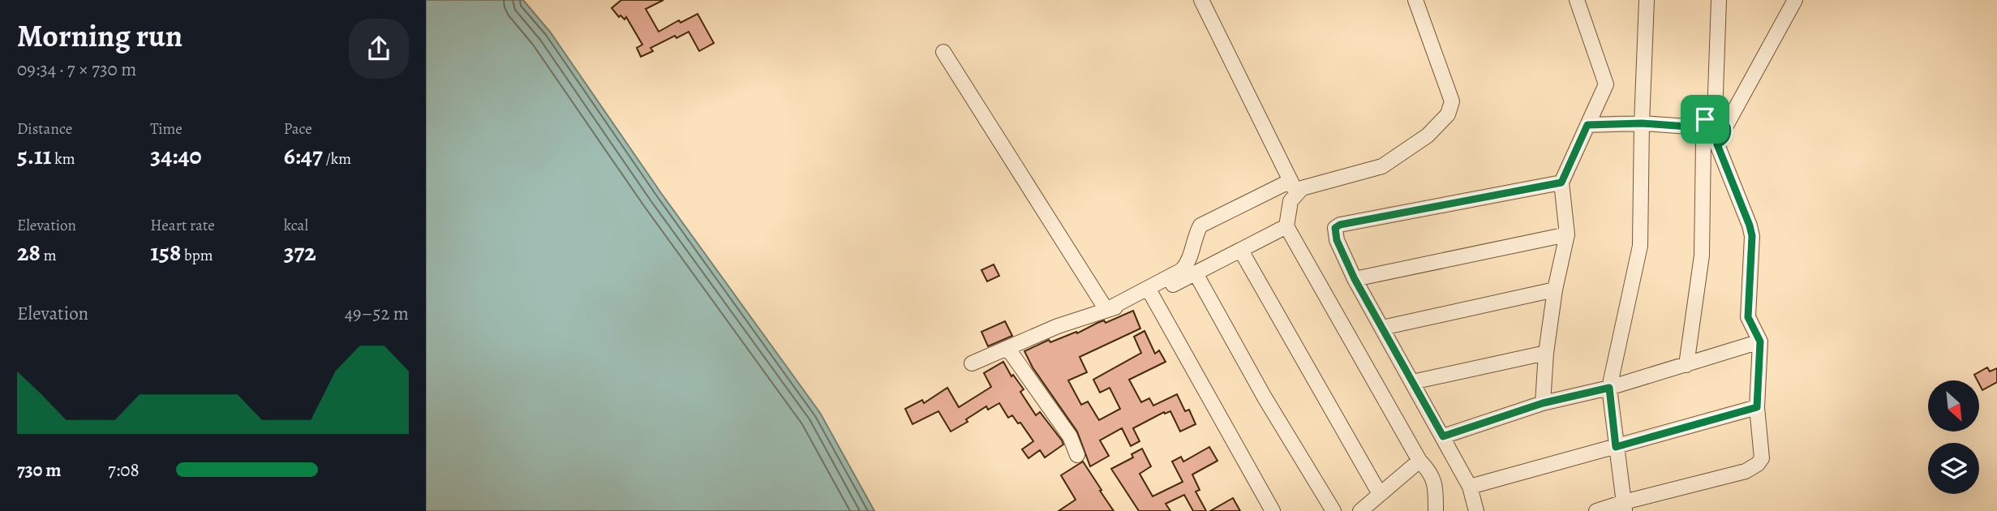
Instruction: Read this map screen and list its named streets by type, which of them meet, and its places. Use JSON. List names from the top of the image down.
{
  "north": "bottom right",
  "page": {
    "heading": ["Morning run", "09:34 · 7 × 730 m"],
    "stats": [
      ["Distance", "5.11 km"],
      ["Time", "34:40"],
      ["Pace", "6:47 /km"],
      ["Elevation", "28 m"],
      ["Heart rate", "158 bpm"],
      ["kcal", "372"]
    ],
    "chart": ["Elevation", "49–52 m"],
    "list": [
      {
        "name": "730 m",
        "note": "7:08"
      }
    ]
  }
}
